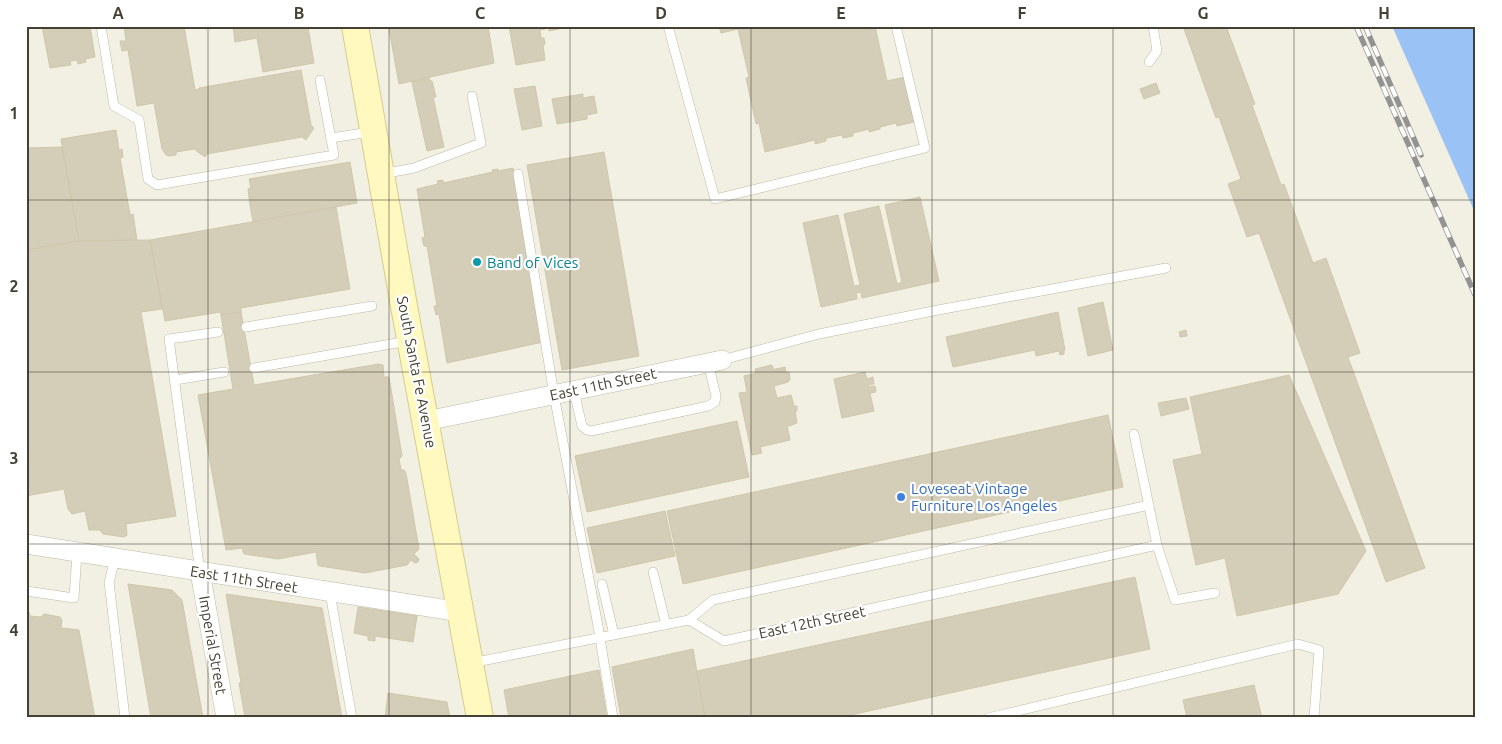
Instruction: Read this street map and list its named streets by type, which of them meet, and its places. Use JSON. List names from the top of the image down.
{
  "streets": {
    "main road": ["South Santa Fe Avenue"],
    "street": ["East 11th Street", "Imperial Street"],
    "lane": ["East 12th Street"]
  },
  "crossings": [
    ["South Santa Fe Avenue", "East 11th Street"],
    ["East 11th Street", "Imperial Street"]
  ],
  "places": ["Band of Vices", "Loveseat Vintage Furniture Los Angeles"],
  "grid": {
    "columns": [
      "A",
      "B",
      "C",
      "D",
      "E",
      "F",
      "G",
      "H"
    ],
    "rows": [
      "1",
      "2",
      "3",
      "4"
    ]
  }
}
